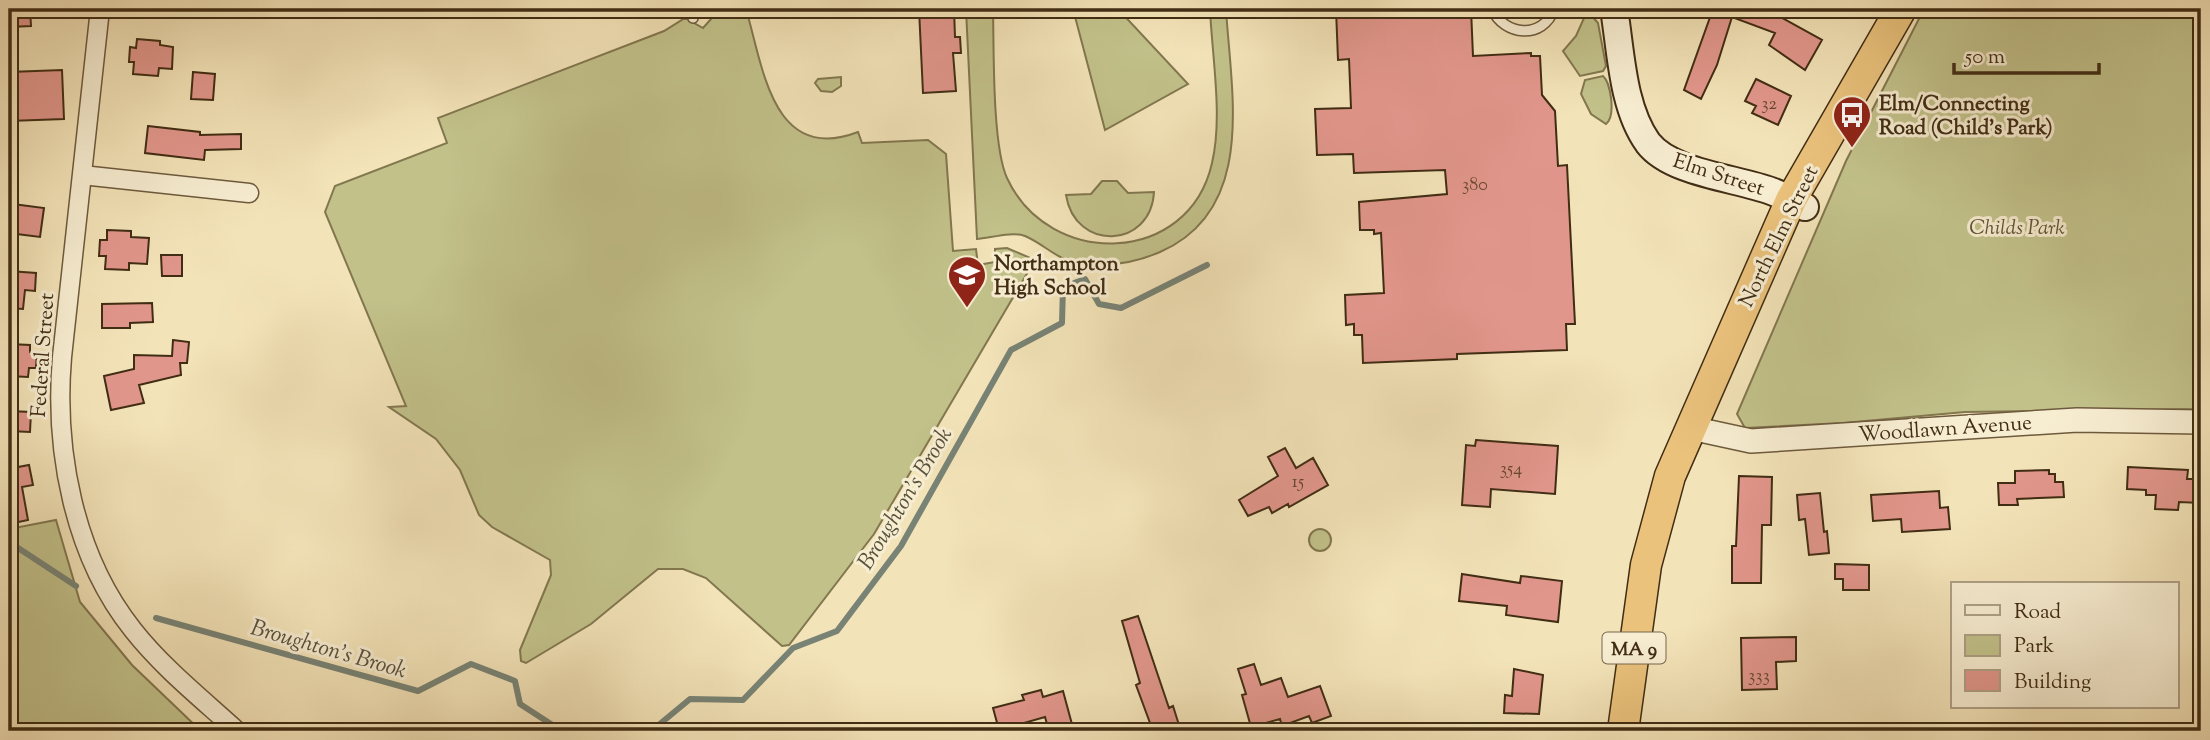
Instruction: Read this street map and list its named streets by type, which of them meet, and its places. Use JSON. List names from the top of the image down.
{
  "streets": {
    "highway": ["North Elm Street", "MA 9"],
    "main road": ["Elm Street"],
    "street": ["Federal Street", "Woodlawn Avenue"]
  },
  "crossings": [
    ["Elm Street", "North Elm Street"],
    ["North Elm Street", "Woodlawn Avenue"],
    ["North Elm Street", "MA 9"],
    ["Woodlawn Avenue", "MA 9"]
  ],
  "water": ["Broughton's Brook"],
  "parks": ["Childs Park"],
  "places": {
    "bus stop": ["Elm/Connecting Road (Child's Park)"],
    "school or university": ["Northampton High School"]
  },
  "house_numbers": [
    "32",
    "380",
    "354",
    "15",
    "333"
  ],
  "legend": ["Road", "Park", "Building"],
  "scale_bar": "50 m"
}
